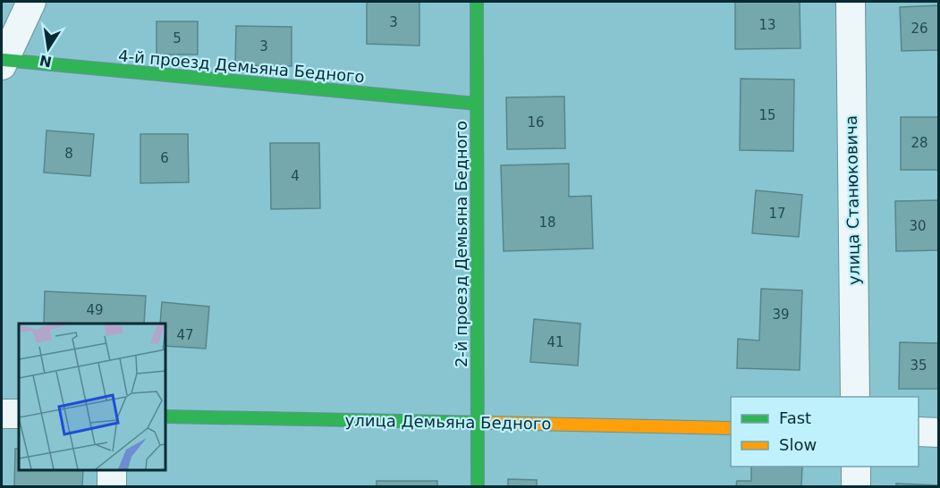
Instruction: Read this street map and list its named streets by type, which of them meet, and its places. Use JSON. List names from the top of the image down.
{
  "streets": {
    "street": [
      "4-й проезд Демьяна Бедного",
      "улица Станюковича",
      "2-й проезд Демьяна Бедного",
      "улица Демьяна Бедного"
    ]
  },
  "crossings": [
    ["4-й проезд Демьяна Бедного", "2-й проезд Демьяна Бедного"],
    ["2-й проезд Демьяна Бедного", "улица Демьяна Бедного"]
  ],
  "house_numbers": [
    "3",
    "13",
    "26",
    "5",
    "3",
    "15",
    "16",
    "28",
    "8",
    "6",
    "4",
    "17",
    "18",
    "30",
    "49",
    "39",
    "47",
    "41",
    "35"
  ],
  "legend": ["Fast", "Slow"],
  "north": "bottom"
}
